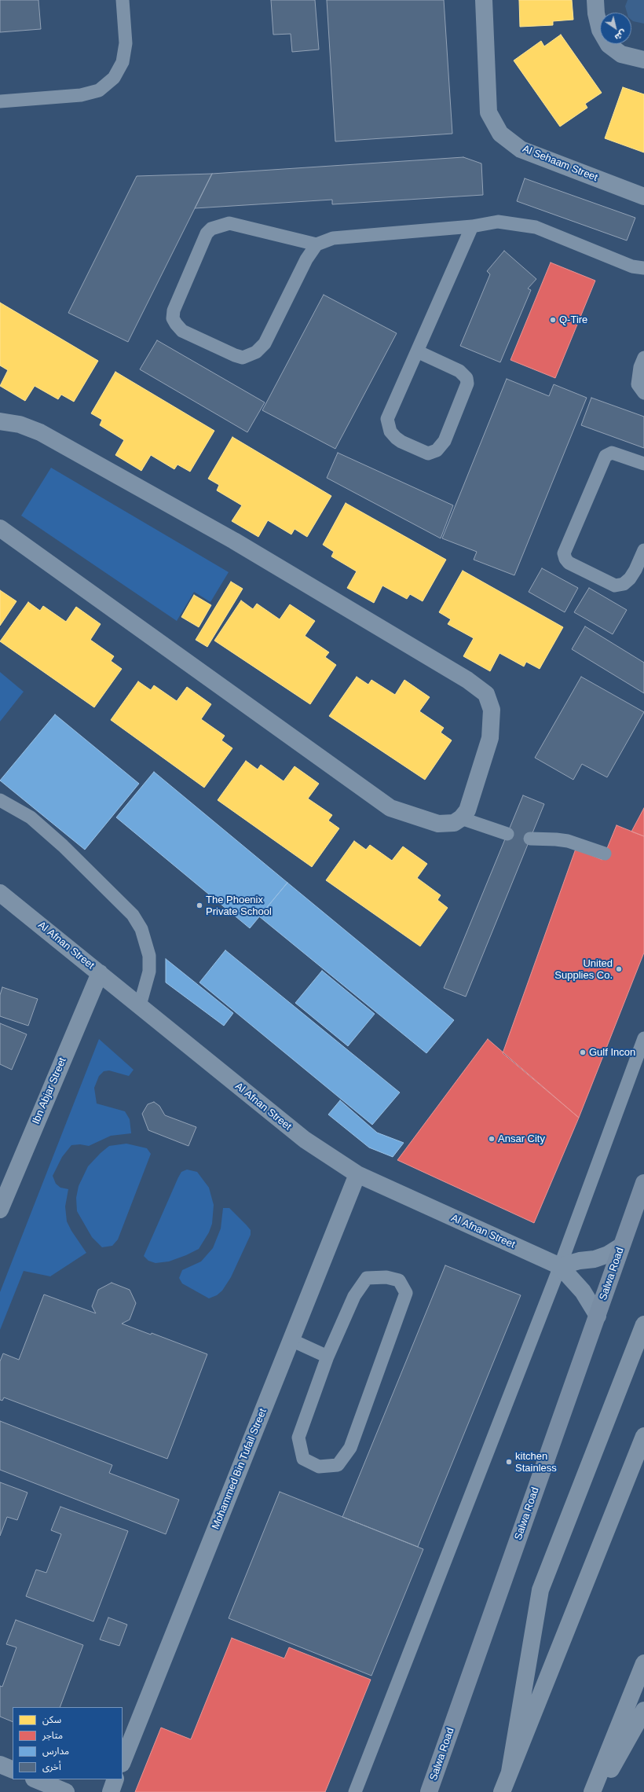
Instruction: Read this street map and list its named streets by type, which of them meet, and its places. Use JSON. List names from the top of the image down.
{
  "streets": {
    "main road": ["Salwa Road"],
    "street": [
      "Al Sehaam Street",
      "Al Afnan Street",
      "Ibn Abjar Street",
      "Mohammed Bin Tufail Street"
    ]
  },
  "crossings": [
    ["Al Afnan Street", "Ibn Abjar Street"],
    ["Al Afnan Street", "Salwa Road"],
    ["Al Afnan Street", "Mohammed Bin Tufail Street"]
  ],
  "places": [
    "Q-Tire",
    "The Phoenix Private School",
    "United Supplies Co.",
    "Gulf Incon",
    "Ansar City",
    "kitchen Stainless"
  ],
  "legend": [
    "سكن",
    "متاجر",
    "مدارس",
    "أخرى"
  ],
  "north": "bottom right"
}
